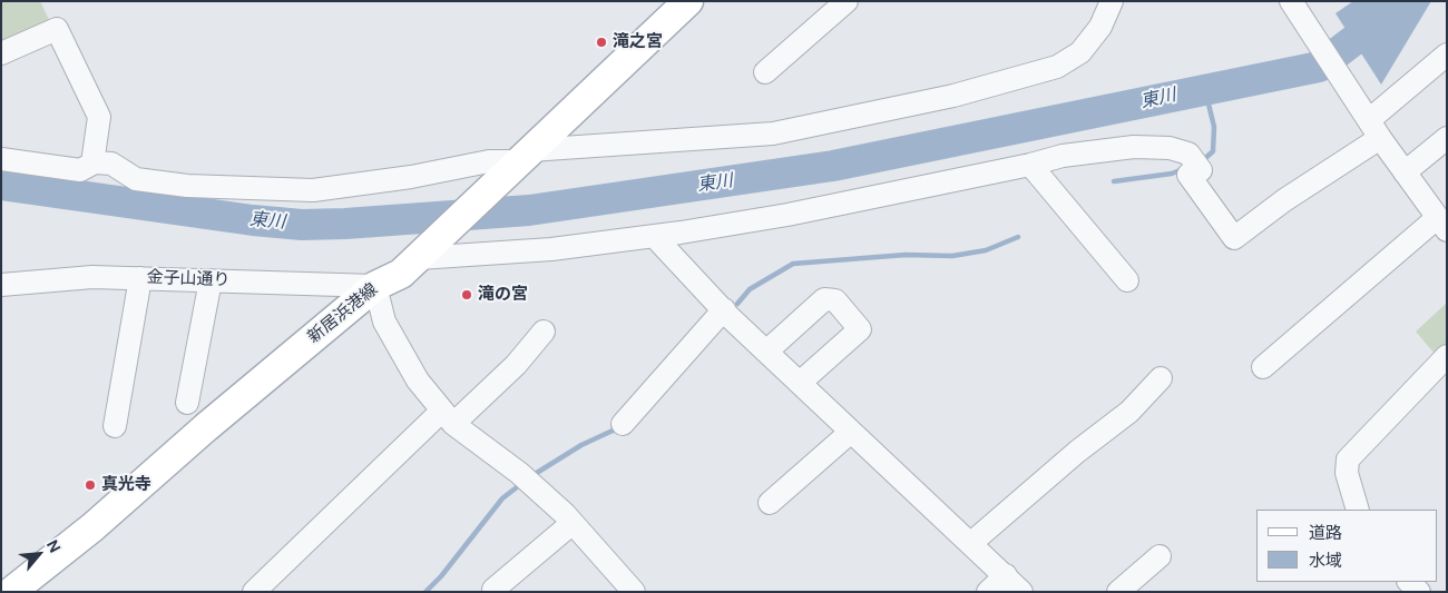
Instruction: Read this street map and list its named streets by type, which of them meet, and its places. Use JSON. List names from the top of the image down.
{
  "streets": {
    "main road": ["新居浜港線"],
    "street": ["金子山通り"]
  },
  "crossings": [
    ["金子山通り", "新居浜港線"]
  ],
  "water": ["東川"],
  "places": ["滝之宮", "滝の宮", "真光寺"],
  "legend": ["道路", "水域"],
  "north": "top right"
}
